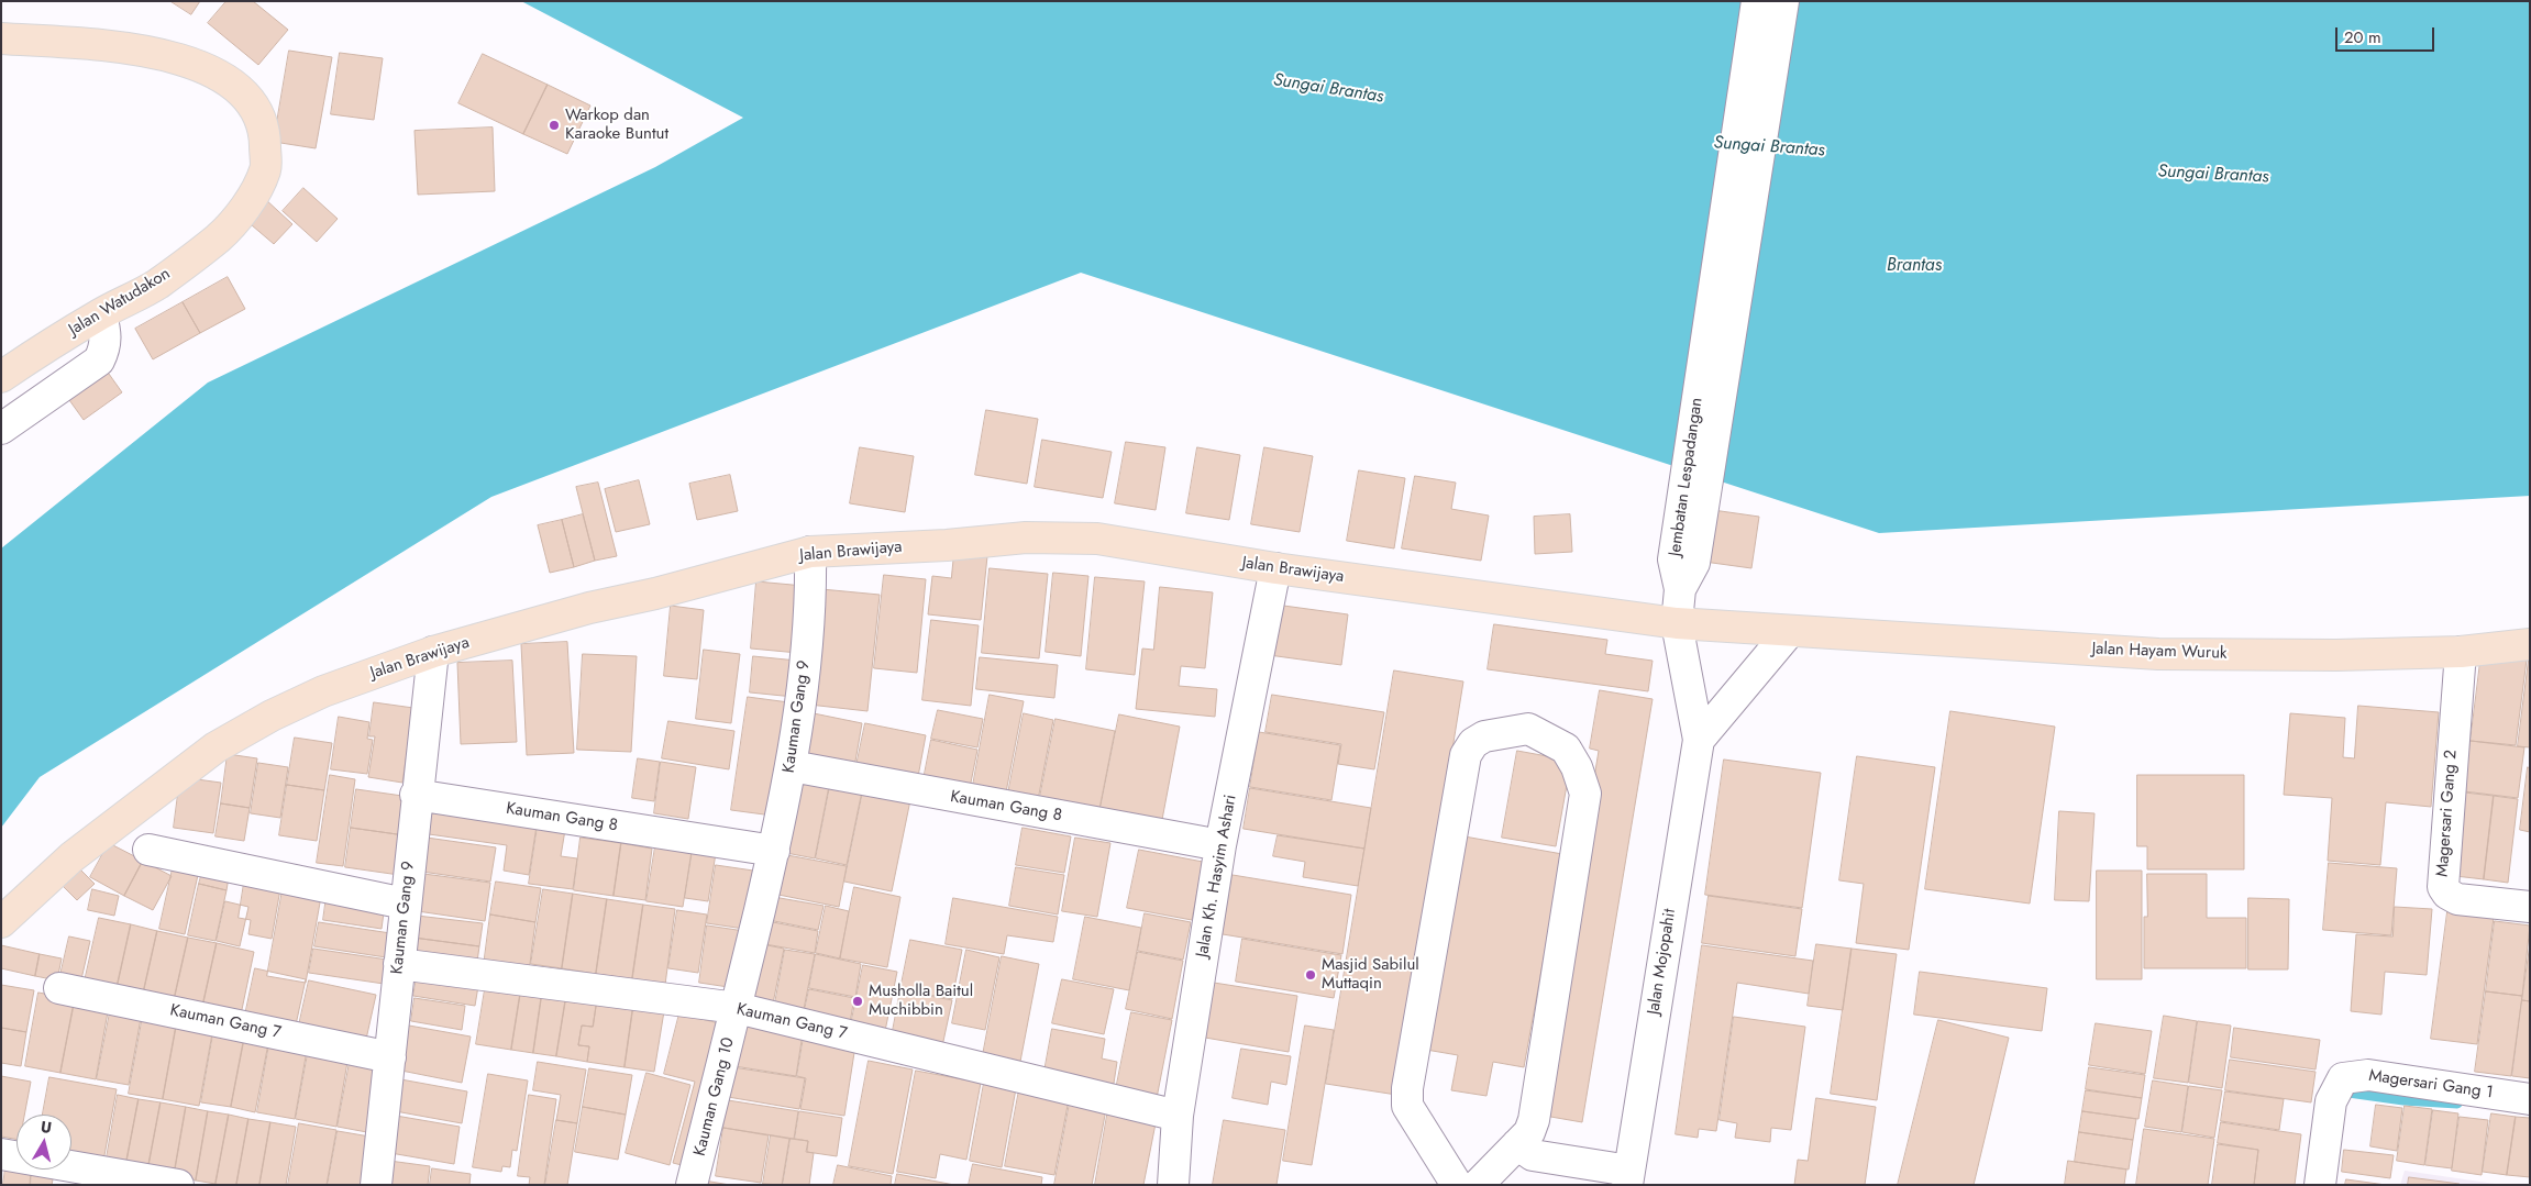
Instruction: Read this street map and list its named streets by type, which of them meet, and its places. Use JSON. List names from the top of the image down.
{
  "streets": {
    "main road": ["Jalan Watudakon", "Jalan Brawijaya", "Jalan Hayam Wuruk"],
    "street": [
      "Jembatan Lespadangan",
      "Kauman Gang 9",
      "Kauman Gang 8",
      "Magersari Gang 2",
      "Jalan Kh. Hasyim Ashari",
      "Jalan Mojopahit",
      "Kauman Gang 7",
      "Magersari Gang 1",
      "Kauman Gang 10"
    ]
  },
  "crossings": [
    ["Jembatan Lespadangan", "Jalan Brawijaya"],
    ["Jembatan Lespadangan", "Jalan Mojopahit"],
    ["Jalan Brawijaya", "Jalan Hayam Wuruk"],
    ["Jalan Brawijaya", "Kauman Gang 9"],
    ["Jalan Brawijaya", "Jalan Kh. Hasyim Ashari"],
    ["Jalan Brawijaya", "Jalan Mojopahit"],
    ["Jalan Hayam Wuruk", "Magersari Gang 2"],
    ["Kauman Gang 9", "Kauman Gang 8"],
    ["Kauman Gang 9", "Kauman Gang 7"],
    ["Kauman Gang 9", "Kauman Gang 10"],
    ["Kauman Gang 8", "Jalan Kh. Hasyim Ashari"],
    ["Jalan Kh. Hasyim Ashari", "Kauman Gang 7"],
    ["Kauman Gang 7", "Kauman Gang 10"]
  ],
  "water": ["Sungai Brantas", "Brantas"],
  "places": ["Warkop dan Karaoke Buntut", "Masjid Sabilul Muttaqin", "Musholla Baitul Muchibbin"],
  "scale_bar": "20 m",
  "north": "top"
}
